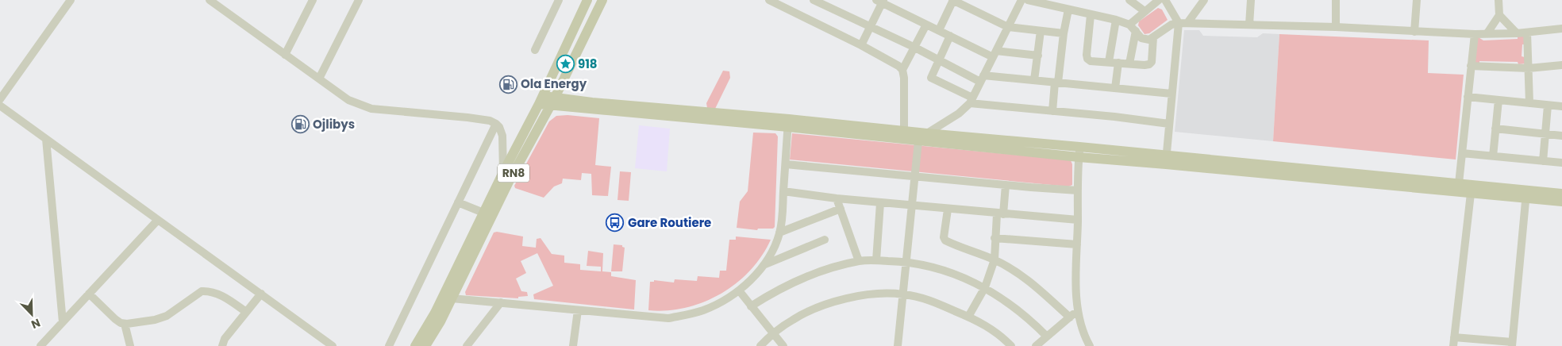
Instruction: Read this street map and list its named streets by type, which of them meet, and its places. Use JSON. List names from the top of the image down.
{
  "streets": {
    "main road": ["RN8"]
  },
  "places": {
    "place": ["918"],
    "fuel station": ["Ola Energy", "Ojlibys"],
    "bus stop": ["Gare Routiere"]
  },
  "north": "bottom right"
}
